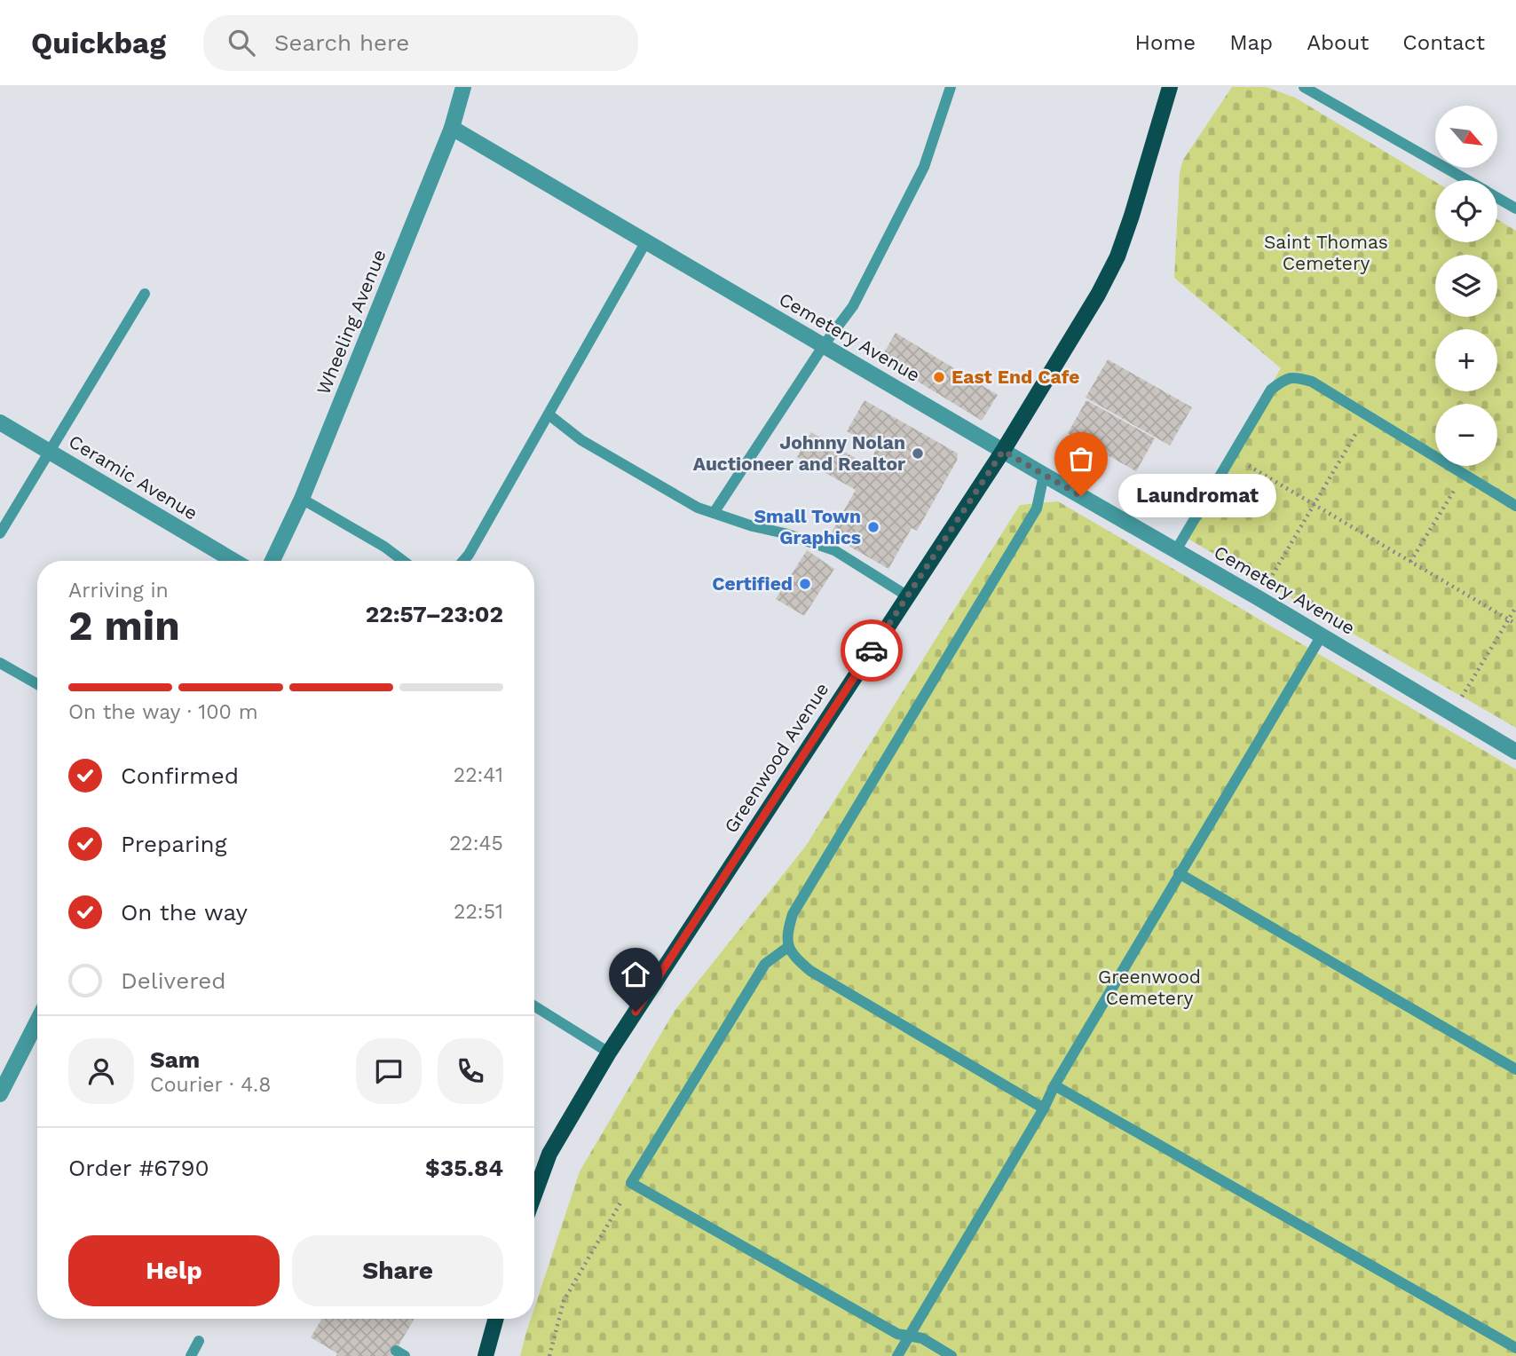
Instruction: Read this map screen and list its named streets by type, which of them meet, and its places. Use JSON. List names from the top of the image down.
{
  "streets": {
    "main road": ["Greenwood Avenue"],
    "street": ["Wheeling Avenue", "Cemetery Avenue", "Ceramic Avenue"]
  },
  "crossings": [
    ["Wheeling Avenue", "Cemetery Avenue"],
    ["Cemetery Avenue", "Greenwood Avenue"]
  ],
  "parks": ["Saint Thomas Cemetery", "Greenwood Cemetery"],
  "places": [
    "East End Cafe",
    "Johnny Nolan Auctioneer and Realtor",
    "Laundromat",
    "Small Town Graphics",
    "Certified"
  ],
  "north": "bottom right",
  "page": {
    "header": "Quickbag",
    "search": "Search here",
    "nav": [
      "Home",
      "Map",
      "About",
      "Contact"
    ],
    "map_buttons": ["+", "−"],
    "bubble": "Laundromat",
    "heading": ["2 min", "Arriving in", "22:57–23:02"],
    "panel": [
      "Sam",
      "Courier · 4.8",
      "Order #6790",
      "$35.84"
    ],
    "bar": "On the way · 100 m",
    "list": [
      ["Confirmed", "22:41"],
      ["Preparing", "22:45"],
      ["On the way", "22:51"],
      "Delivered"
    ],
    "buttons": ["Help", "Share"]
  }
}
